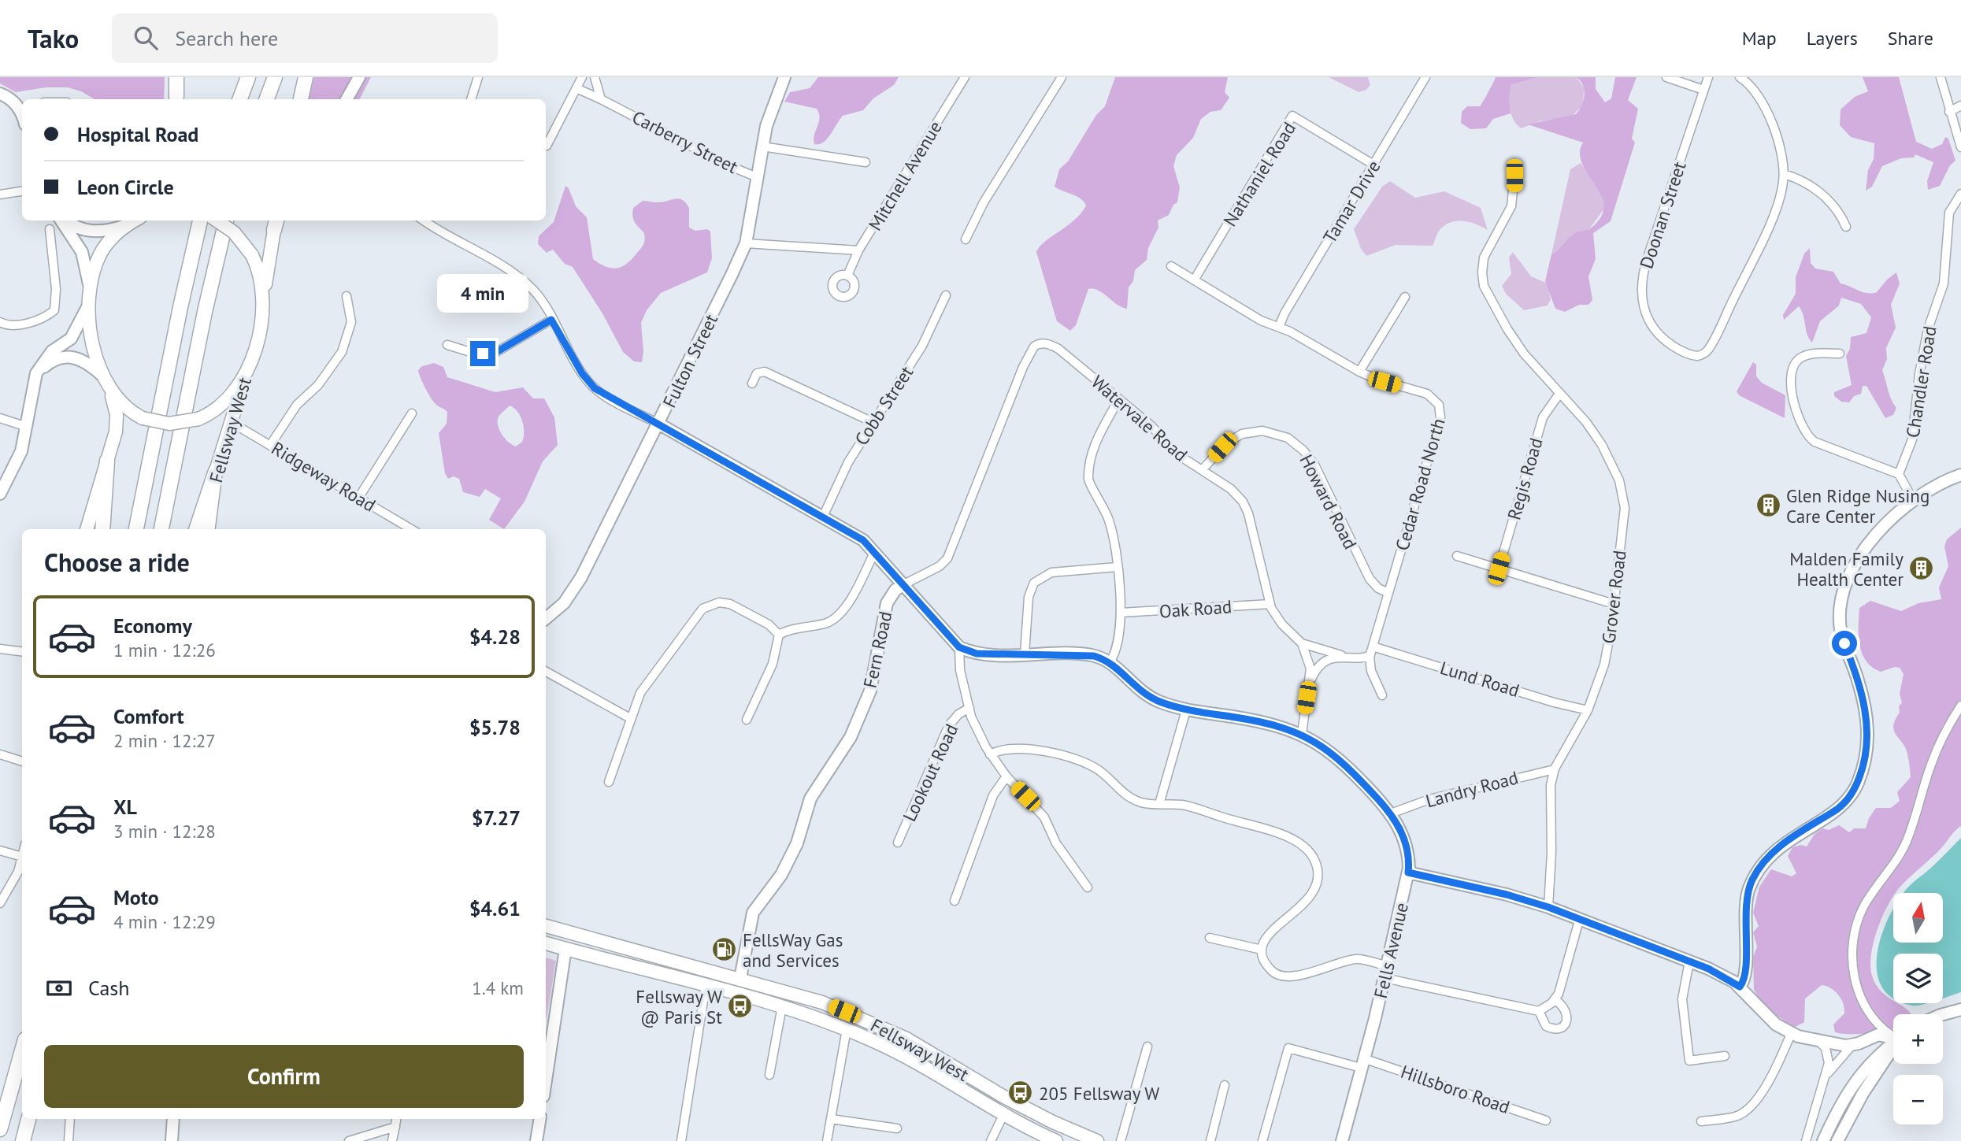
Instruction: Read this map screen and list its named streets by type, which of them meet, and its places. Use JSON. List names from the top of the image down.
{
  "streets": {
    "main road": ["Fellsway West"],
    "street": [
      "Carberry Street",
      "Nathaniel Road",
      "Mitchell Avenue",
      "Tamar Drive",
      "Doonan Street",
      "Fulton Street",
      "Chandler Road",
      "Cobb Street",
      "Watervale Road",
      "Ridgeway Road",
      "Regis Road",
      "Cedar Road North",
      "Howard Road",
      "Grover Road",
      "Oak Road",
      "Fern Road",
      "Lund Road",
      "Lookout Road",
      "Landry Road",
      "Fells Avenue",
      "Hillsboro Road"
    ]
  },
  "crossings": [
    ["Carberry Street", "Fulton Street"],
    ["Nathaniel Road", "Tamar Drive"],
    ["Nathaniel Road", "Cedar Road North"],
    ["Tamar Drive", "Cedar Road North"],
    ["Watervale Road", "Howard Road"],
    ["Watervale Road", "Oak Road"],
    ["Watervale Road", "Fern Road"],
    ["Watervale Road", "Lund Road"],
    ["Watervale Road", "Fells Avenue"],
    ["Fellsway West", "Ridgeway Road"],
    ["Fellsway West", "Fern Road"],
    ["Regis Road", "Grover Road"],
    ["Cedar Road North", "Howard Road"],
    ["Cedar Road North", "Lund Road"],
    ["Grover Road", "Lund Road"],
    ["Grover Road", "Landry Road"],
    ["Landry Road", "Fells Avenue"],
    ["Fells Avenue", "Hillsboro Road"]
  ],
  "places": {
    "building": ["Glen Ridge Nusing Care Center", "Malden Family Health Center"],
    "fuel station": ["FellsWay Gas and Services"],
    "bus stop": ["Fellsway W @ Paris St", "205 Fellsway W"]
  },
  "north": "top",
  "page": {
    "header": "Tako",
    "search": "Search here",
    "nav": ["Map", "Layers", "Share"],
    "banner": ["Hospital Road", "Leon Circle"],
    "bubble": "4 min",
    "heading": "Choose a ride",
    "list": [
      {
        "name": "Economy",
        "note": "1 min · 12:26",
        "value": "$4.28"
      },
      {
        "name": "Comfort",
        "note": "2 min · 12:27",
        "value": "$5.78"
      },
      {
        "name": "XL",
        "note": "3 min · 12:28",
        "value": "$7.27"
      },
      {
        "name": "Moto",
        "note": "4 min · 12:29",
        "value": "$4.61"
      }
    ],
    "map_buttons": ["+", "−"],
    "pay": ["Cash", "1.4 km"],
    "buttons": "Confirm"
  }
}
